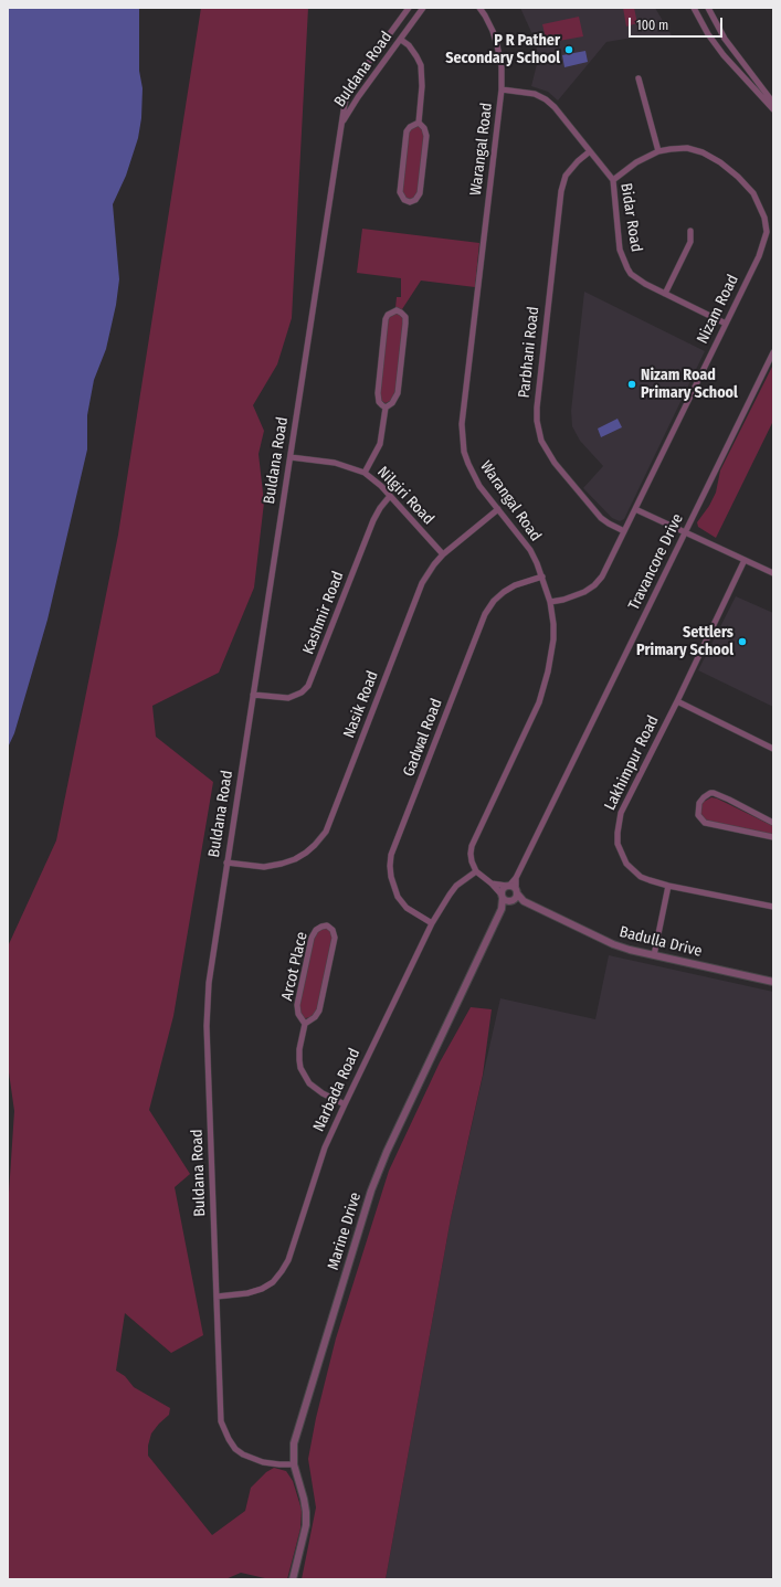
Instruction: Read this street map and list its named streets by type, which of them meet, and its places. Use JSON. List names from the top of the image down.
{
  "streets": {
    "street": [
      "Buldana Road",
      "Warangal Road",
      "Bidar Road",
      "Nizam Road",
      "Parbhani Road",
      "Nilgiri Road",
      "Travancore Drive",
      "Kashmir Road",
      "Nasik Road",
      "Gadwal Road",
      "Lakhimpur Road",
      "Badulla Drive",
      "Arcot Place",
      "Narbada Road",
      "Marine Drive"
    ]
  },
  "crossings": [
    ["Buldana Road", "Nilgiri Road"],
    ["Buldana Road", "Kashmir Road"],
    ["Buldana Road", "Nasik Road"],
    ["Buldana Road", "Narbada Road"],
    ["Buldana Road", "Marine Drive"],
    ["Warangal Road", "Bidar Road"],
    ["Warangal Road", "Nizam Road"],
    ["Warangal Road", "Nasik Road"],
    ["Warangal Road", "Gadwal Road"],
    ["Warangal Road", "Narbada Road"],
    ["Bidar Road", "Nizam Road"],
    ["Bidar Road", "Parbhani Road"],
    ["Nizam Road", "Parbhani Road"],
    ["Nilgiri Road", "Kashmir Road"],
    ["Nilgiri Road", "Nasik Road"],
    ["Travancore Drive", "Badulla Drive"],
    ["Travancore Drive", "Marine Drive"],
    ["Gadwal Road", "Narbada Road"],
    ["Badulla Drive", "Marine Drive"]
  ],
  "places": ["P R Pather Secondary School", "Nizam Road Primary School", "Settlers Primary School"],
  "scale_bar": "100 m"
}
